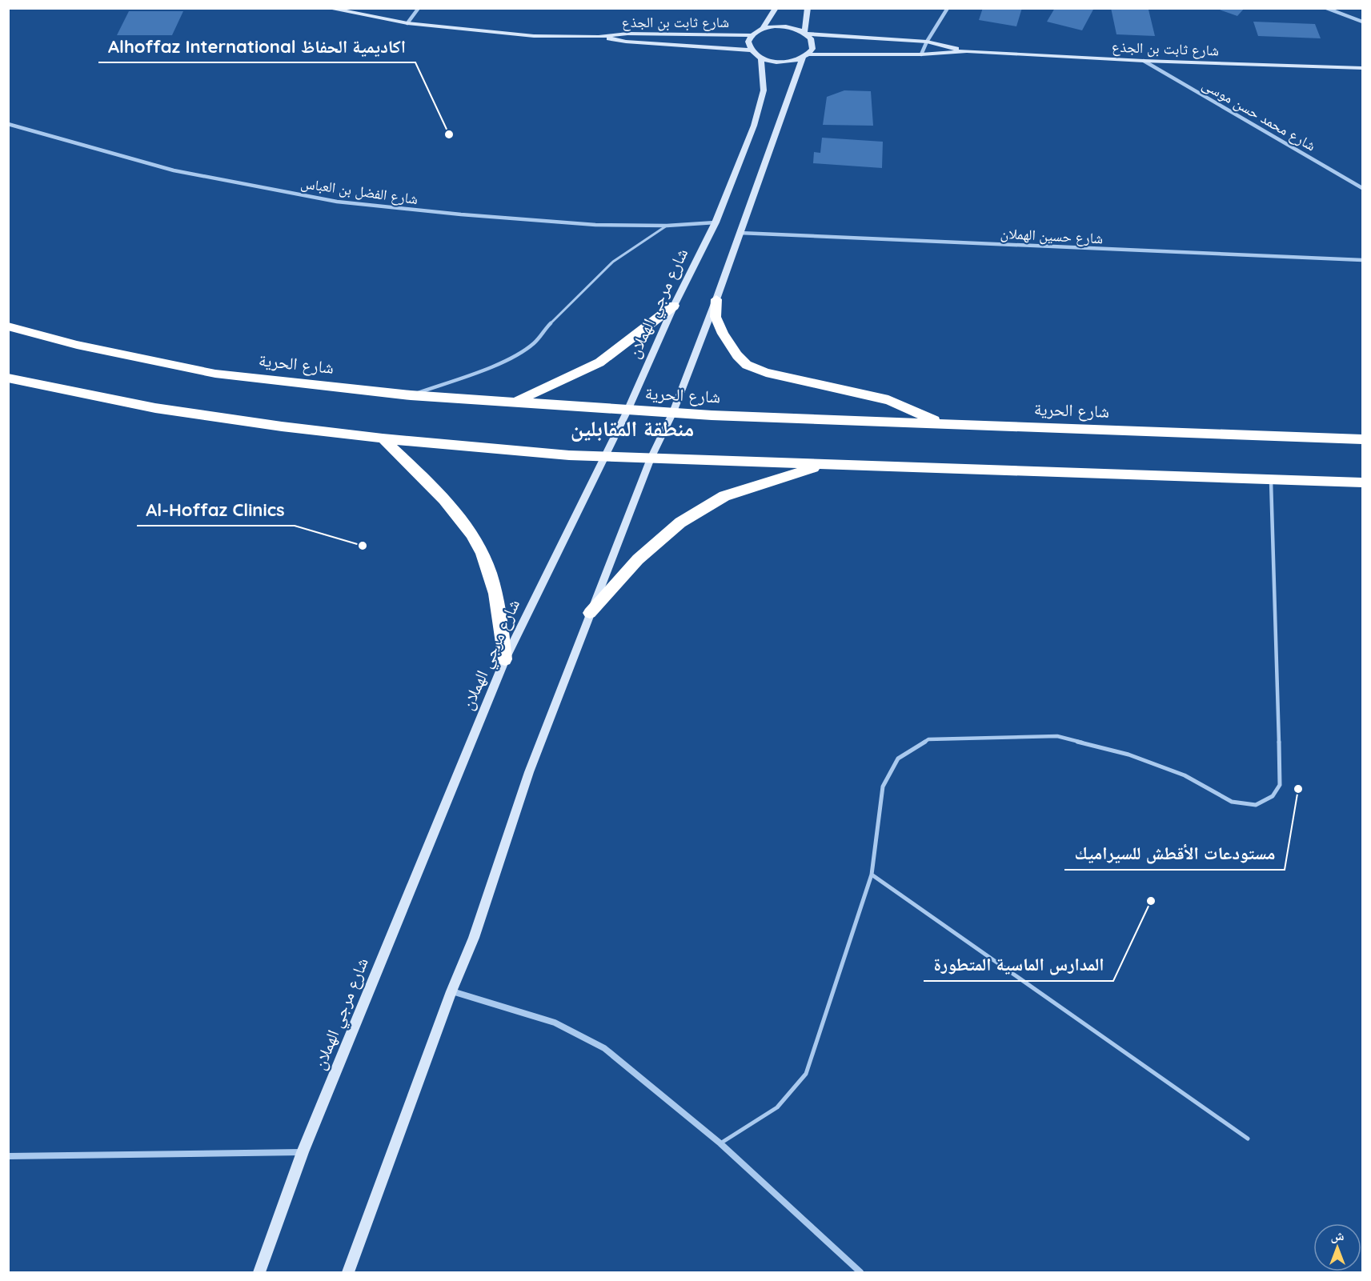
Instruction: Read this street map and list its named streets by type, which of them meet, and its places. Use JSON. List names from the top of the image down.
{
  "streets": {
    "highway": ["شارع الحرية"],
    "street": [
      "شارع ثابت بن الجذع",
      "شارع محمد حسن موسى",
      "شارع الفضل بن العباس",
      "شارع حسين الهملان",
      "شارع مرجي الهملان"
    ]
  },
  "crossings": [
    ["شارع ثابت بن الجذع", "شارع محمد حسن موسى"],
    ["شارع ثابت بن الجذع", "شارع مرجي الهملان"],
    ["شارع الفضل بن العباس", "شارع مرجي الهملان"],
    ["شارع مرجي الهملان", "شارع الحرية"]
  ],
  "districts": ["منطقة المقابلين"],
  "places": [
    "Alhoffaz International اكاديمية الحفاظ",
    "Al-Hoffaz Clinics",
    "مستودعات الأقطش للسيراميك",
    "المدارس الماسية المتطورة"
  ],
  "north": "top"
}
